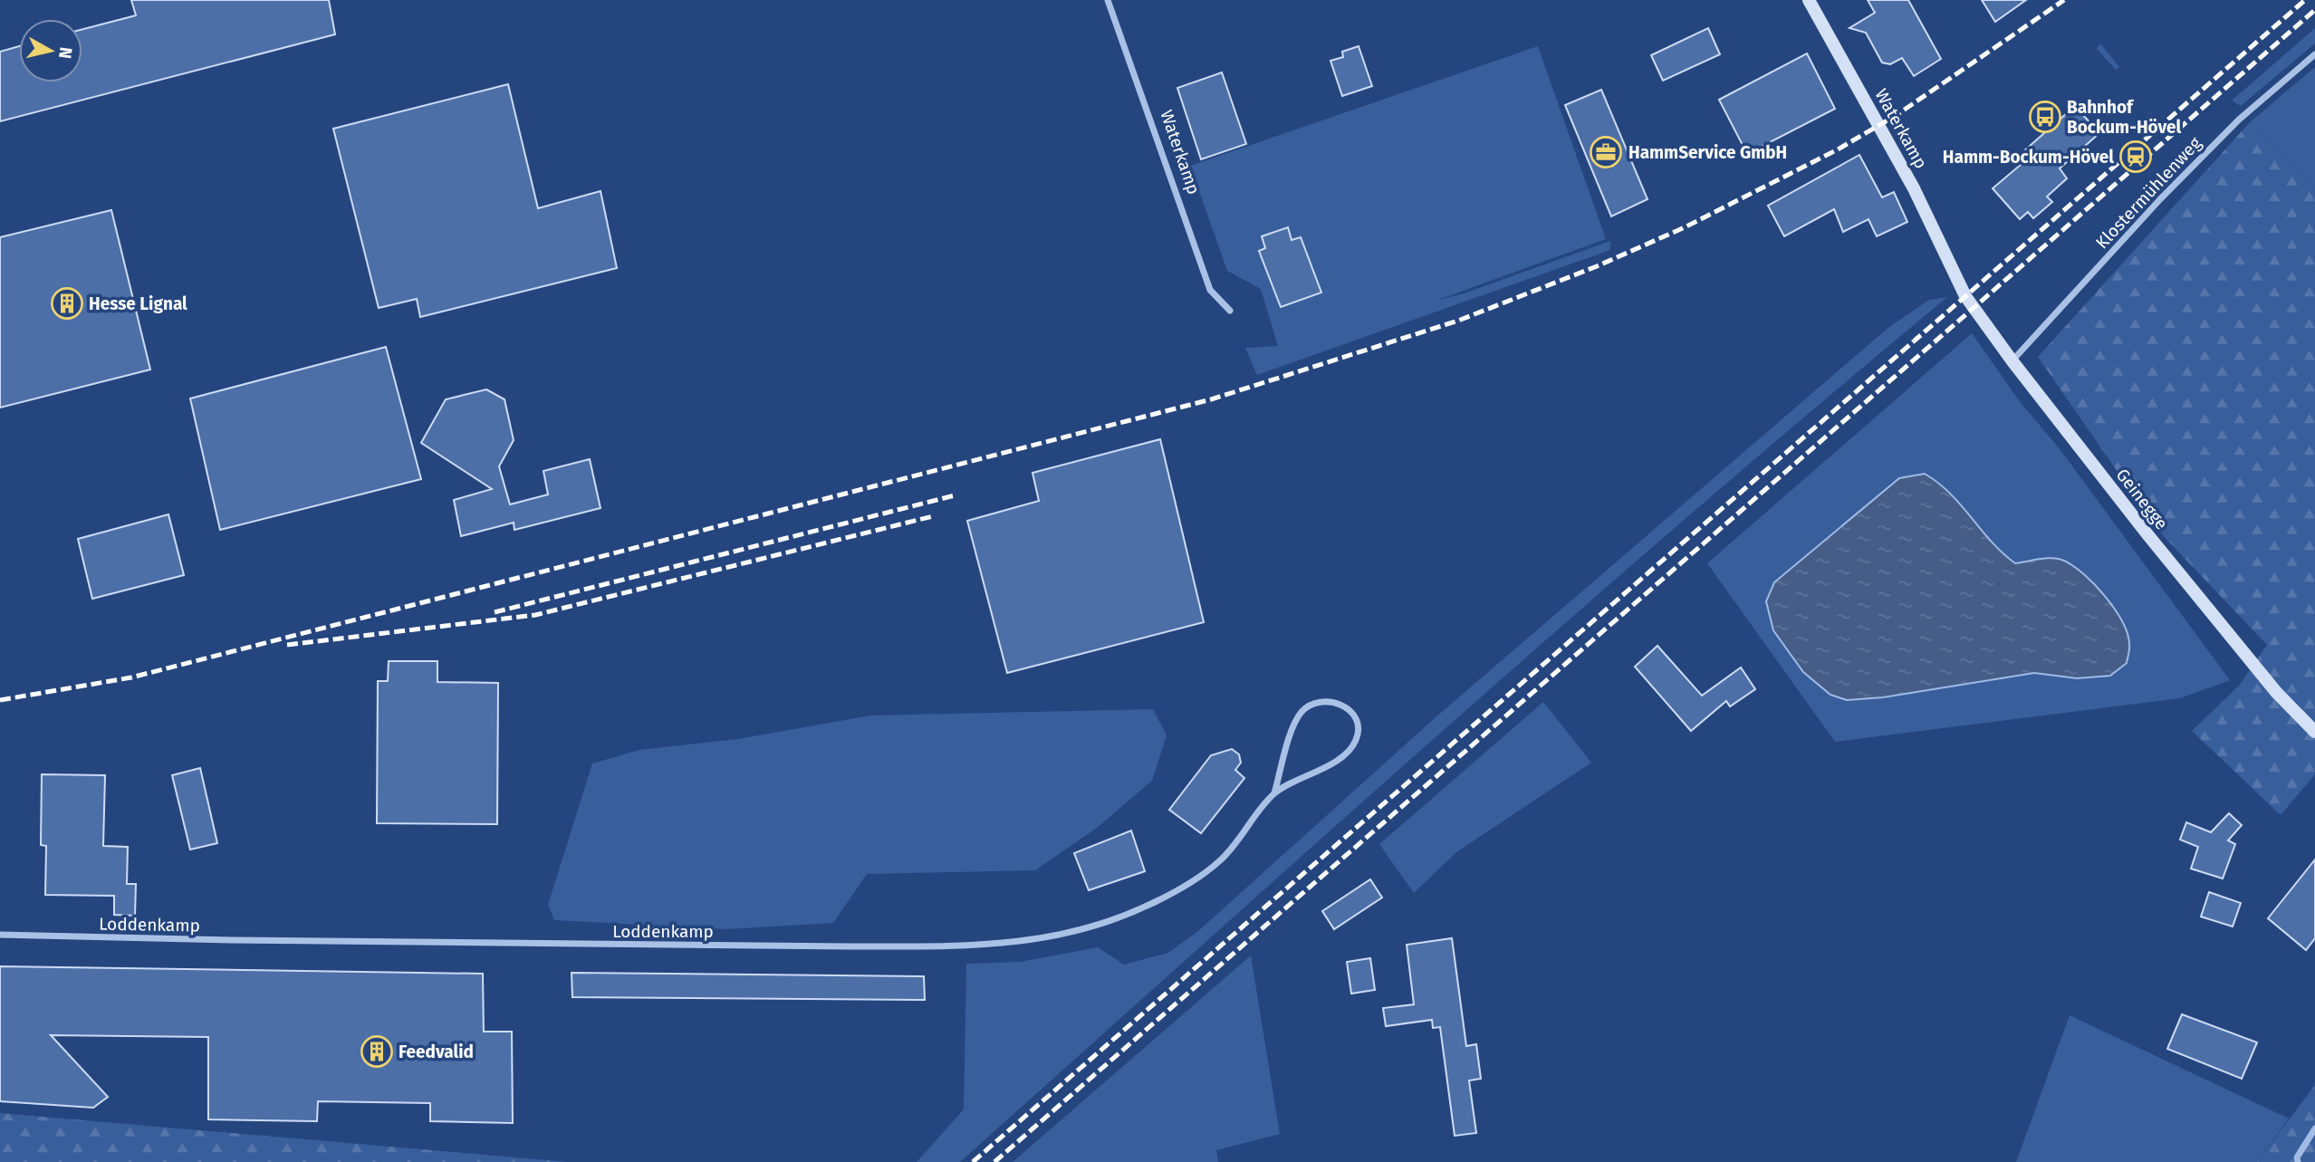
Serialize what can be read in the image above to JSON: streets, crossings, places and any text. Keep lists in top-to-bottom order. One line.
{"streets":{"street":["Waterkamp","Klostermühlenweg","Geinegge","Loddenkamp"]},"crossings":[["Waterkamp","Geinegge"],["Klostermühlenweg","Geinegge"]],"places":{"bus stop":["Bahnhof Bockum-Hövel"],"office":["HammService GmbH"],"station":["Hamm-Bockum-Hövel"],"building":["Hesse Lignal","Feedvalid"]},"north":"right"}
